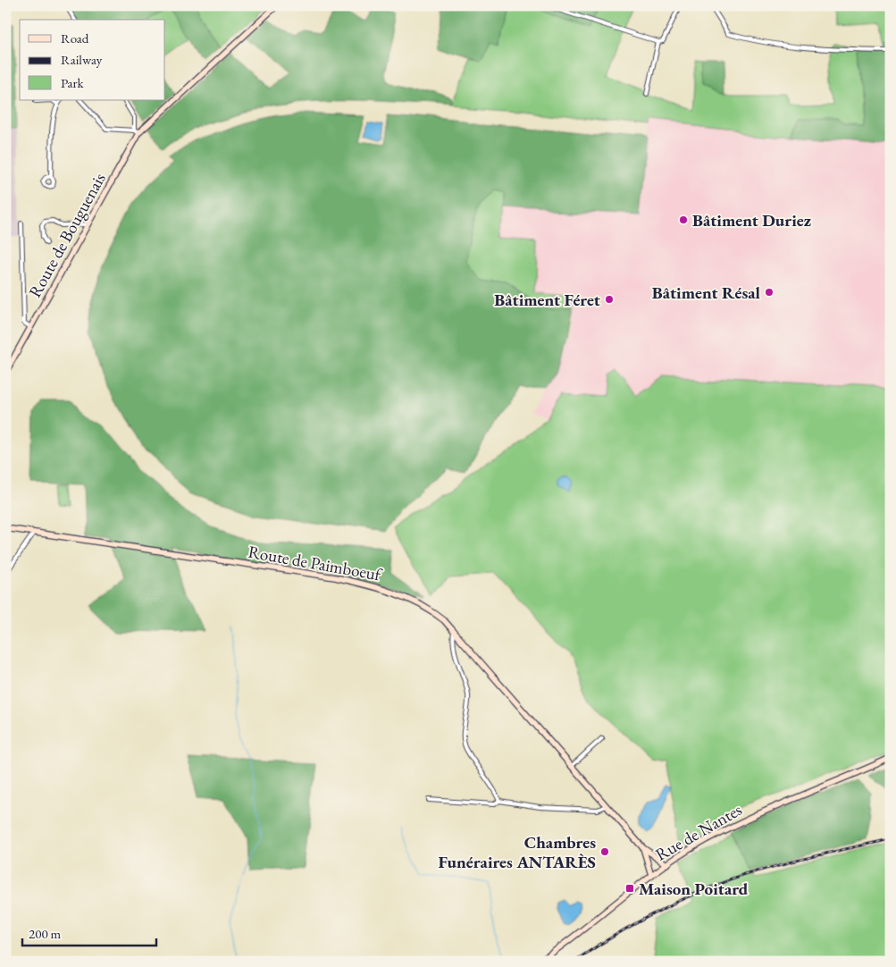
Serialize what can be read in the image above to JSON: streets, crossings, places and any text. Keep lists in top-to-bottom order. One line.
{"streets":{"street":["Route de Bouguenais","Route de Paimboeuf","Rue de Nantes"]},"crossings":[["Route de Paimboeuf","Rue de Nantes"]],"places":{"other":["Bâtiment Duriez","Bâtiment Résal","Bâtiment Féret","Chambres Funéraires ANTARÈS"],"transit":["Maison Poitard"]},"legend":["Road","Railway","Park"],"scale_bar":"200 m"}
